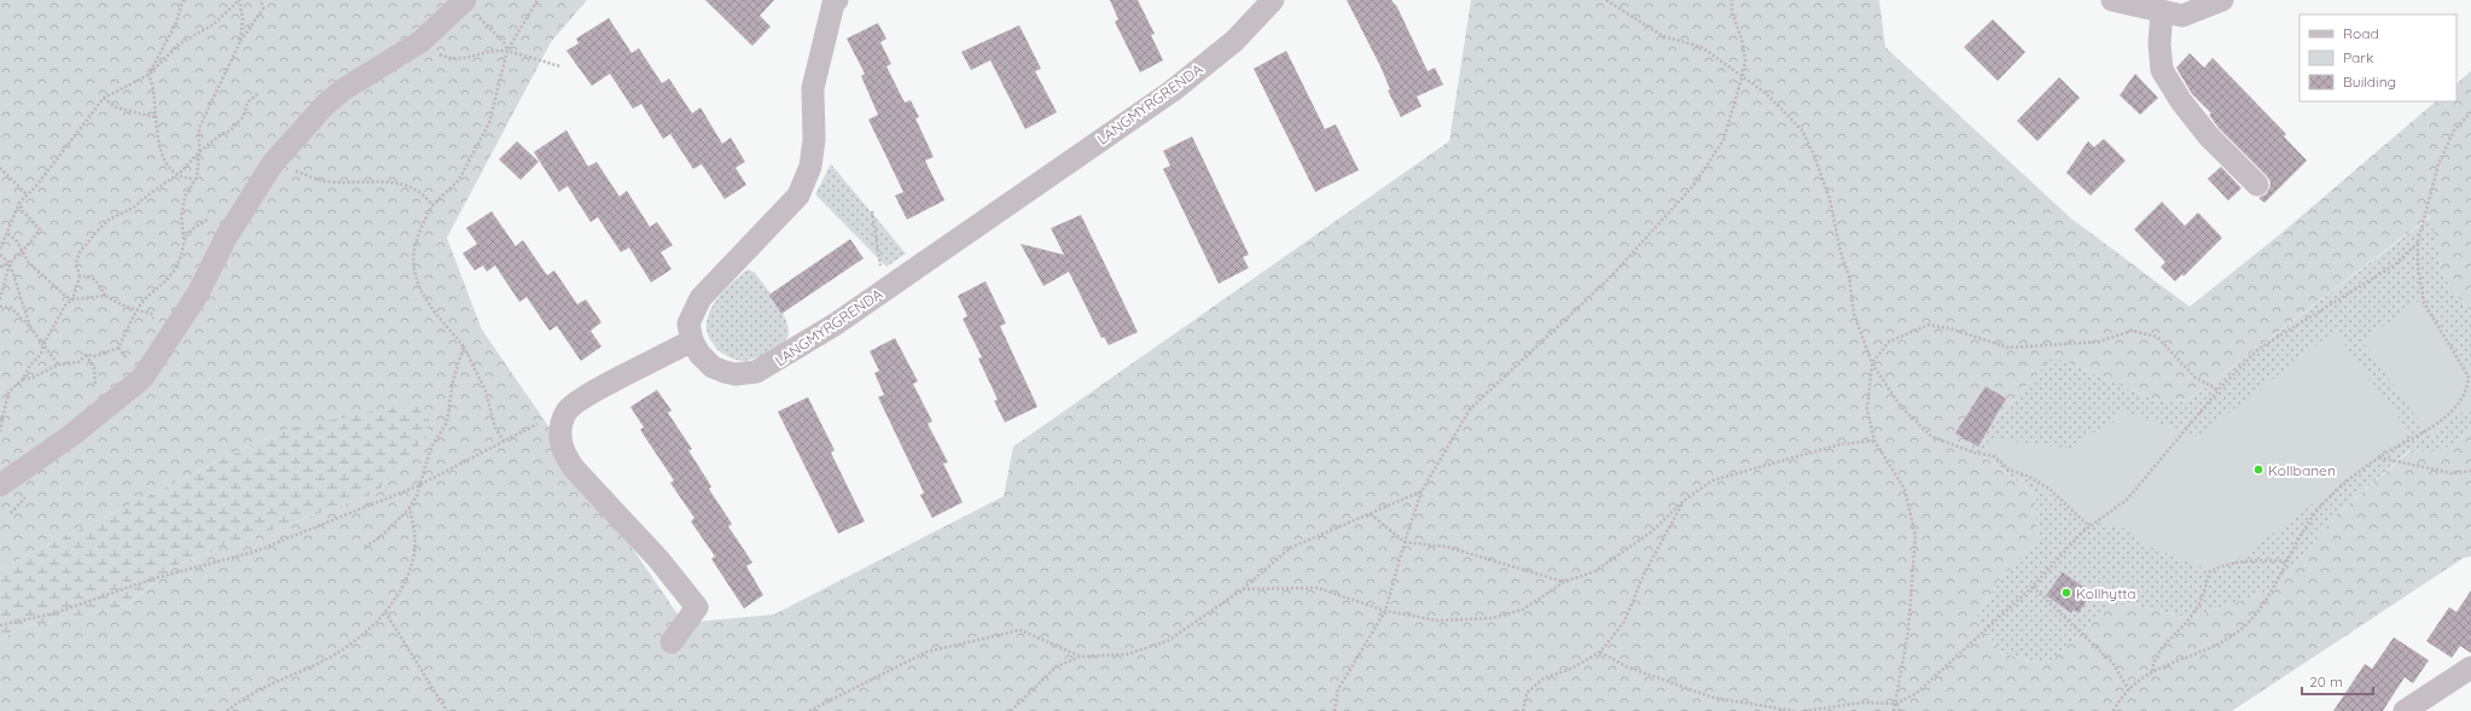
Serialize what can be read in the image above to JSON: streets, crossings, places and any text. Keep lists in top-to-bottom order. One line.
{"streets":{"street":["LANGMYRGRENDA"]},"places":["Kollbanen","Kollhytta"],"legend":["Road","Park","Building"],"scale_bar":"20 m"}
